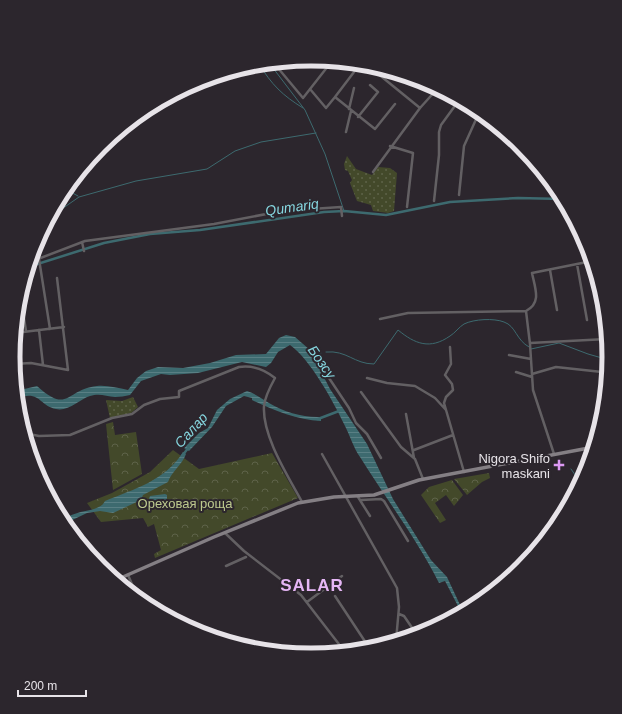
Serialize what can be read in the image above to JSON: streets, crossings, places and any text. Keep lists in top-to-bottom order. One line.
{"districts":["SALAR"],"water":["Qumariq","Бозсу","Салар"],"parks":["Ореховая роща"],"places":{"health":["Nigora Shifo maskani"]},"scale_bar":"200 m"}
